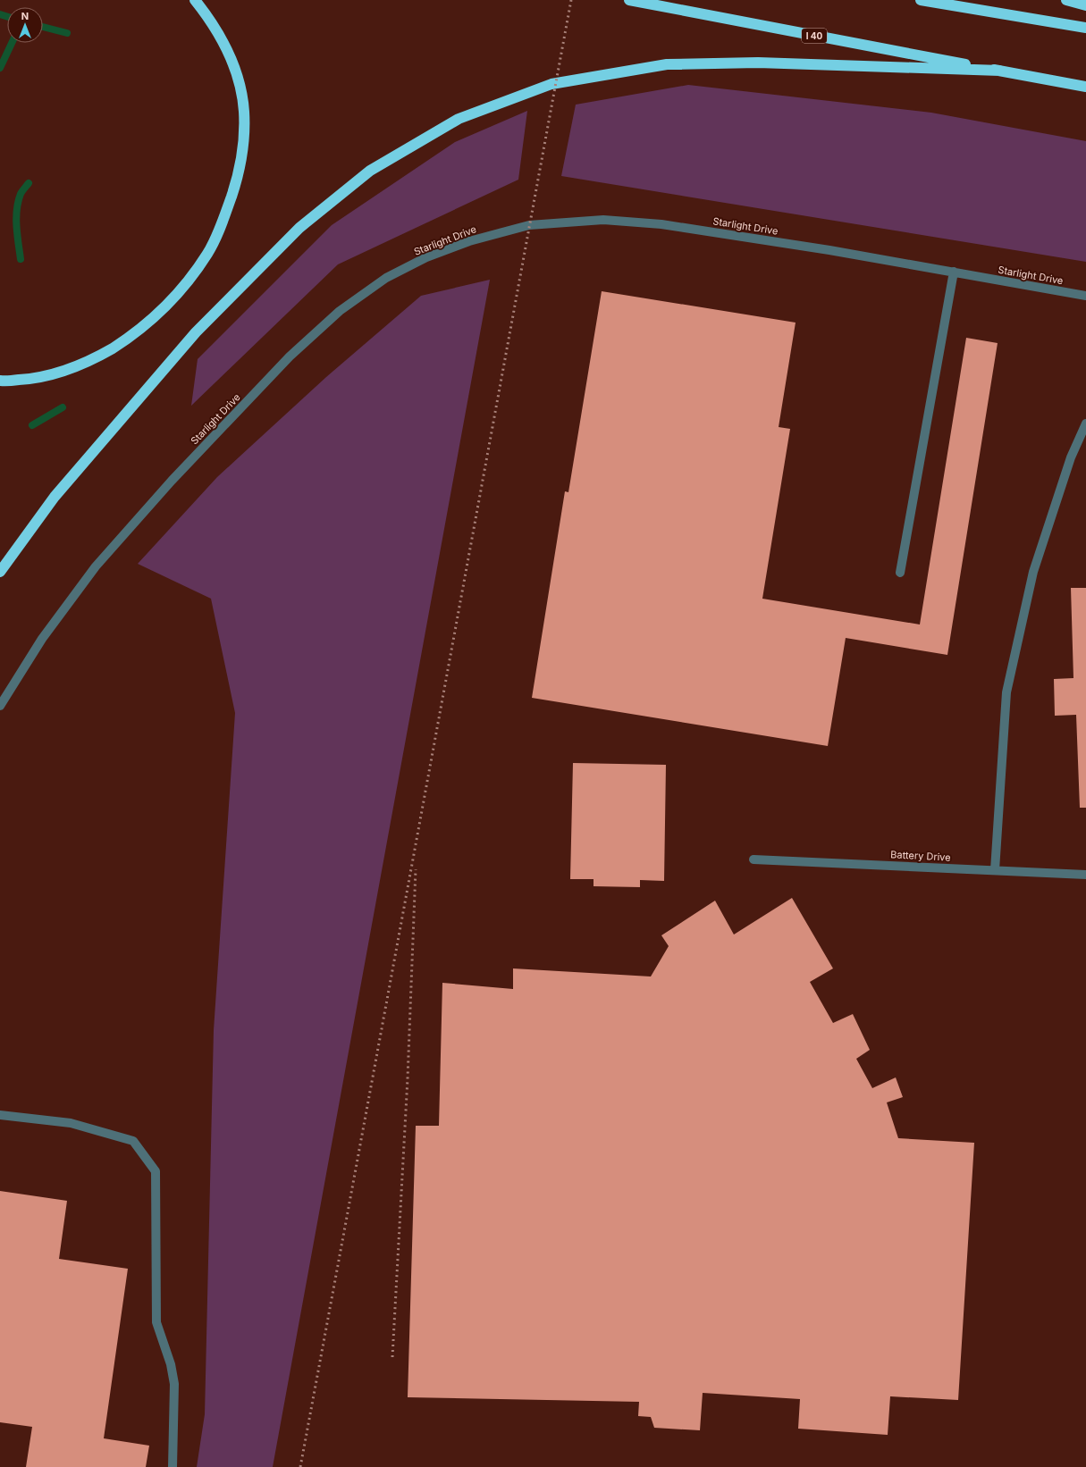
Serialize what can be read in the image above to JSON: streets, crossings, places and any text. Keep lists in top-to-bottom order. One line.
{"streets":{"highway":["I 40"],"street":["Starlight Drive","Battery Drive"]},"north":"top"}
